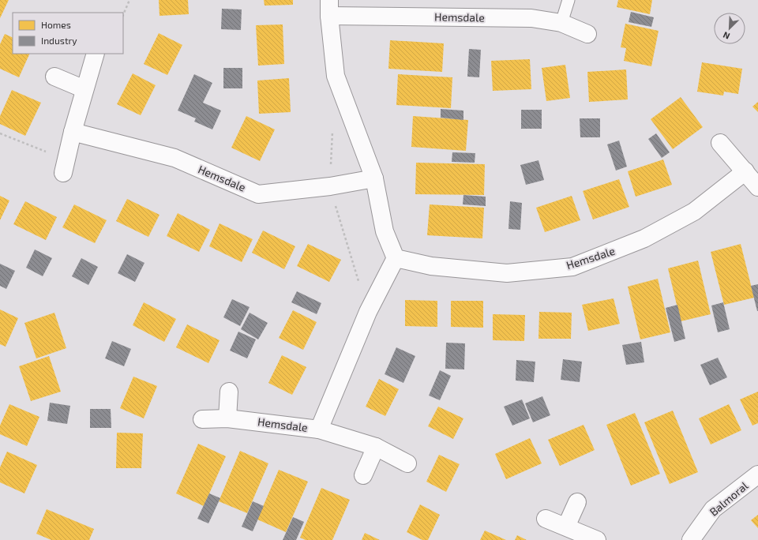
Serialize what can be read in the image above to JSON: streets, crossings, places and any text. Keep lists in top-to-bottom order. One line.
{"streets":{"street":["Hemsdale","Balmoral"]},"legend":["Homes","Industry"],"north":"bottom left"}
